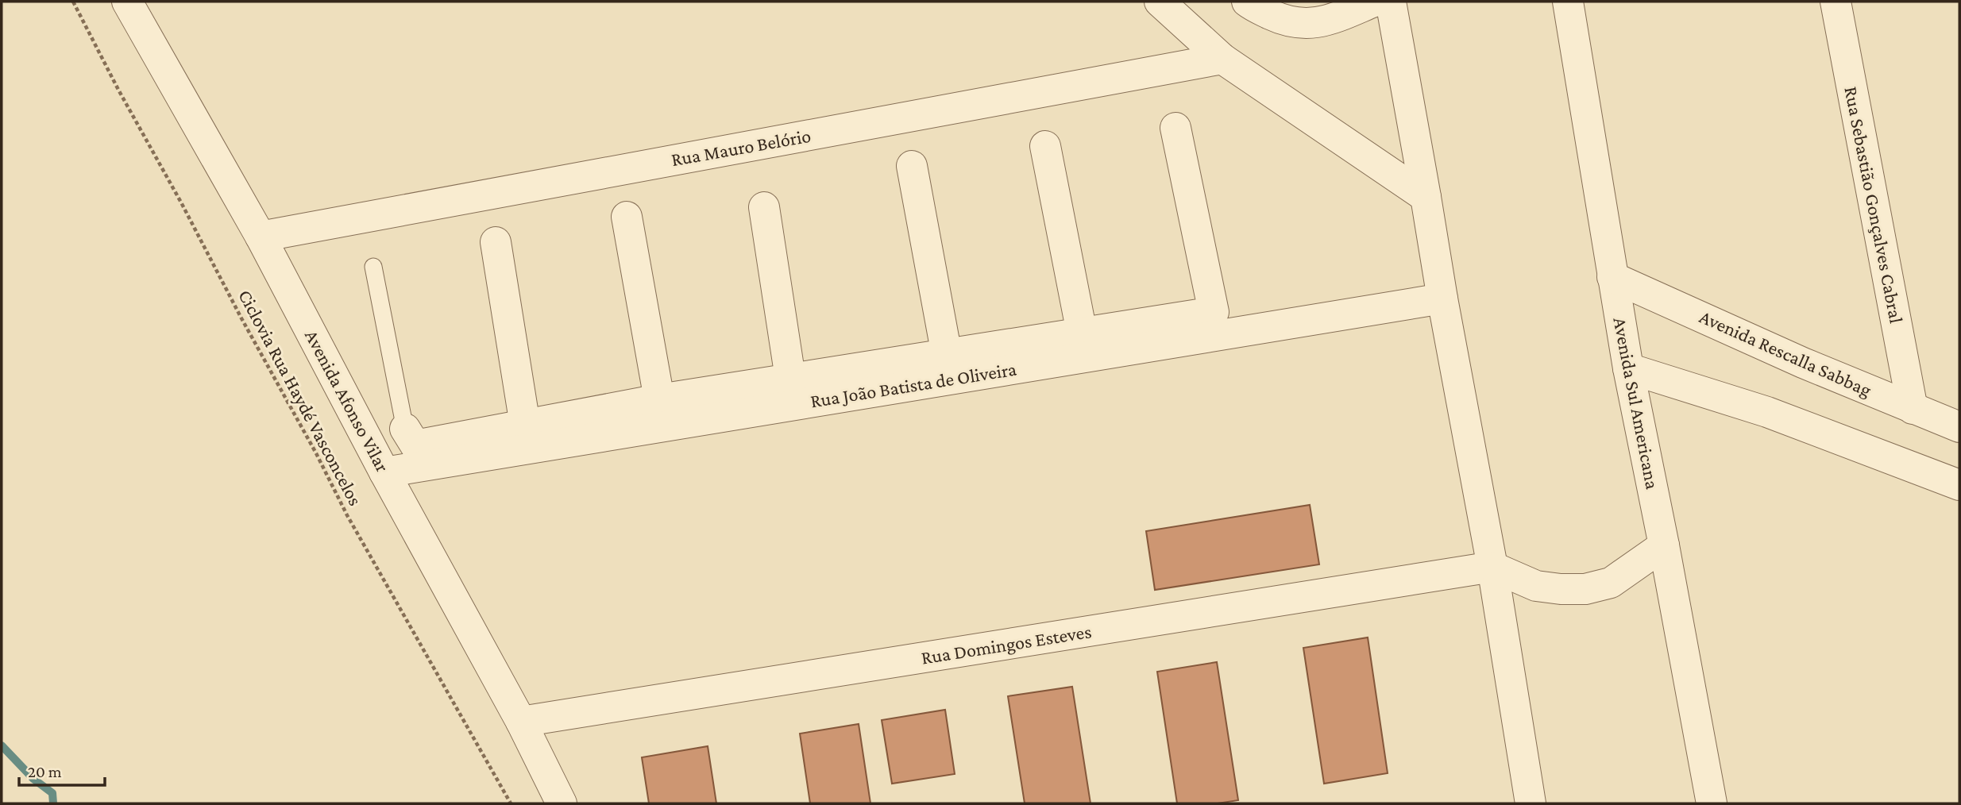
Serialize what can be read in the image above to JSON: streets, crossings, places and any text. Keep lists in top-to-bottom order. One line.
{"streets":{"street":["Rua Mauro Belório","Rua Sebastião Gonçalves Cabral","Avenida Rescalla Sabbag","Rua João Batista de Oliveira","Avenida Afonso Vilar","Avenida Sul Americana","Rua Domingos Esteves"],"path":["Ciclovia Rua Haydé Vasconcelos"]},"crossings":[["Rua Mauro Belório","Avenida Afonso Vilar"],["Rua Sebastião Gonçalves Cabral","Avenida Rescalla Sabbag"],["Avenida Rescalla Sabbag","Avenida Sul Americana"],["Rua João Batista de Oliveira","Avenida Afonso Vilar"],["Avenida Afonso Vilar","Rua Domingos Esteves"]],"scale_bar":"20 m"}
